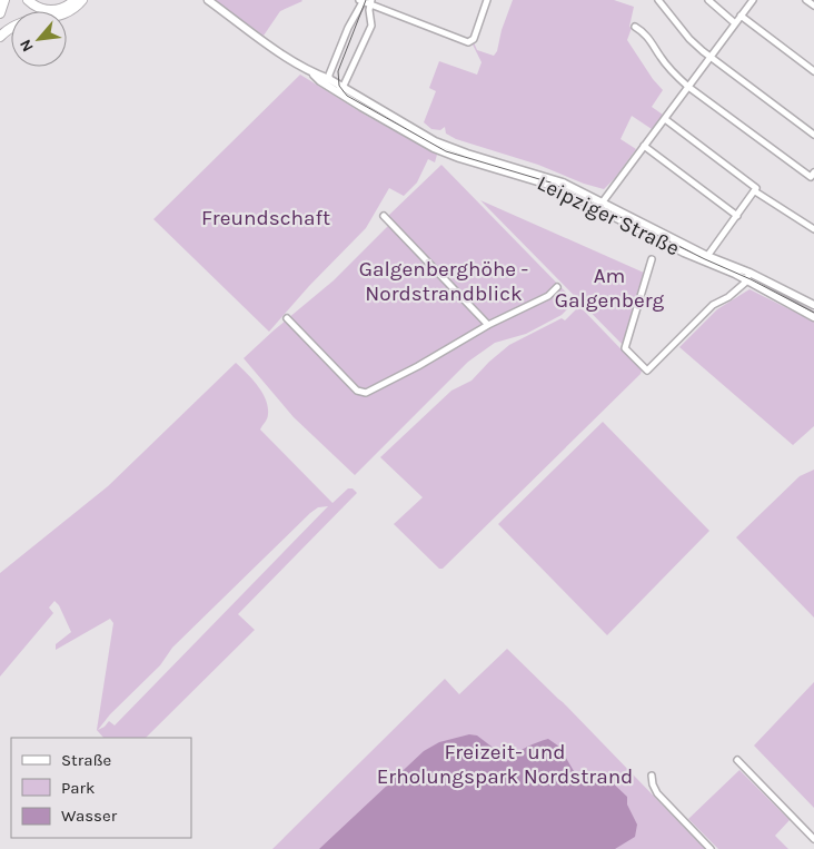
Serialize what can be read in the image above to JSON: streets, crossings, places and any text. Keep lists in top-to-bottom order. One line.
{"streets":{"main road":["Leipziger Straße"]},"parks":["Freundschaft","Galgenberghöhe - Nordstrandblick","Am Galgenberg","Freizeit- und Erholungspark Nordstrand"],"legend":["Straße","Park","Wasser"],"north":"bottom left"}
